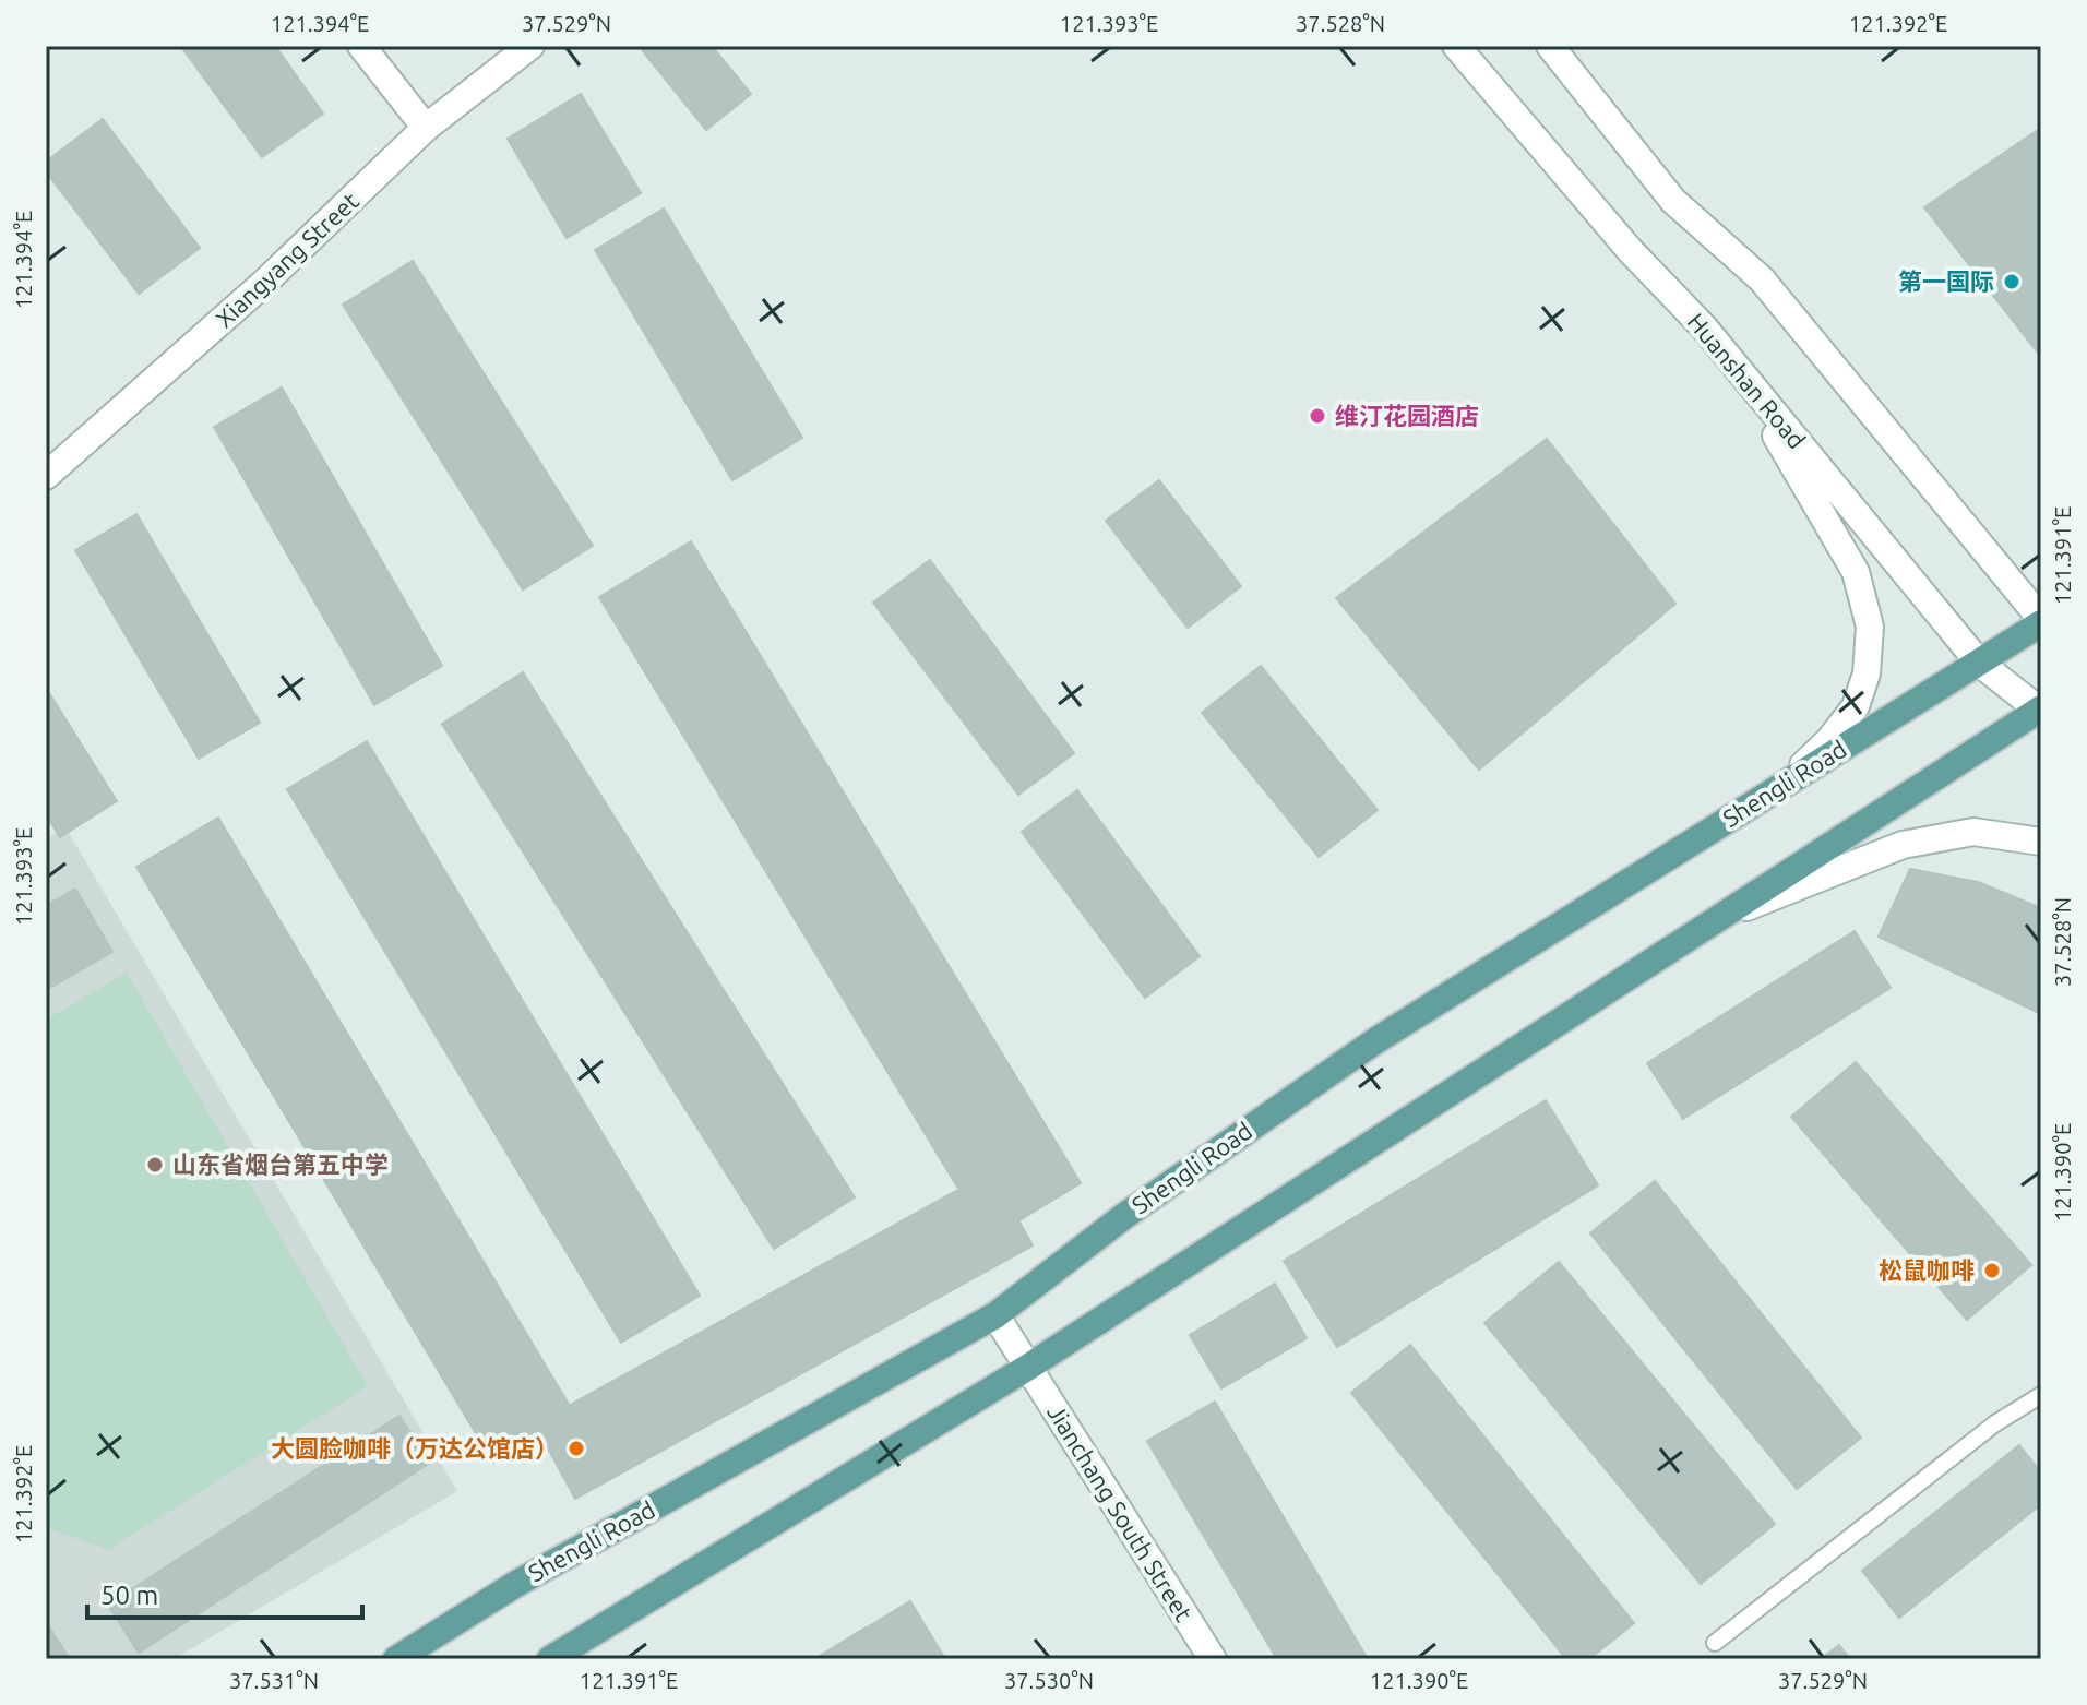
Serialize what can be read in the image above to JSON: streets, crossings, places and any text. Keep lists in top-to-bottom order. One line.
{"streets":{"main road":["Xiangyang Street","Huanshan Road","Shengli Road","Jianchang South Street"]},"crossings":[["Huanshan Road","Shengli Road"],["Shengli Road","Jianchang South Street"]],"places":["第一国际","维汀花园酒店","山东省烟台第五中学","松鼠咖啡","大圆脸咖啡（万达公馆店）"],"scale_bar":"50 m","coordinates":["121.394°E","37.529°N","121.393°E","37.528°N","121.392°E","121.391°E","121.390°E","37.531°N","37.530°N"]}
